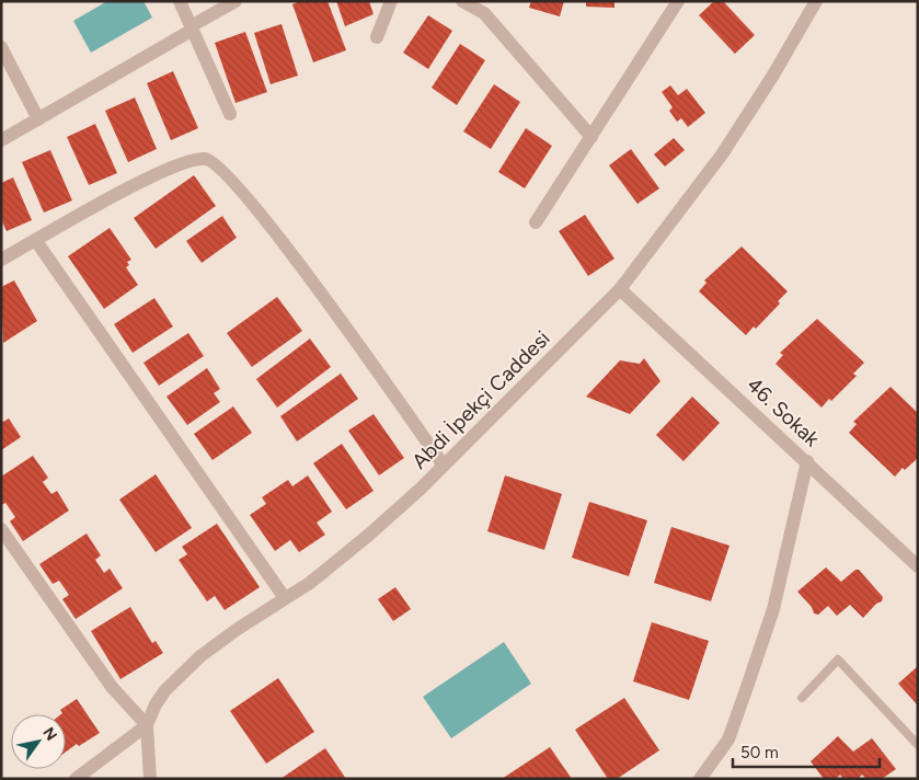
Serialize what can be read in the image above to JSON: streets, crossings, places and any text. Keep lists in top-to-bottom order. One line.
{"streets":{"street":["Abdi İpekçi Caddesi","46. Sokak"]},"crossings":[["Abdi İpekçi Caddesi","46. Sokak"]],"scale_bar":"50 m","north":"top right"}
